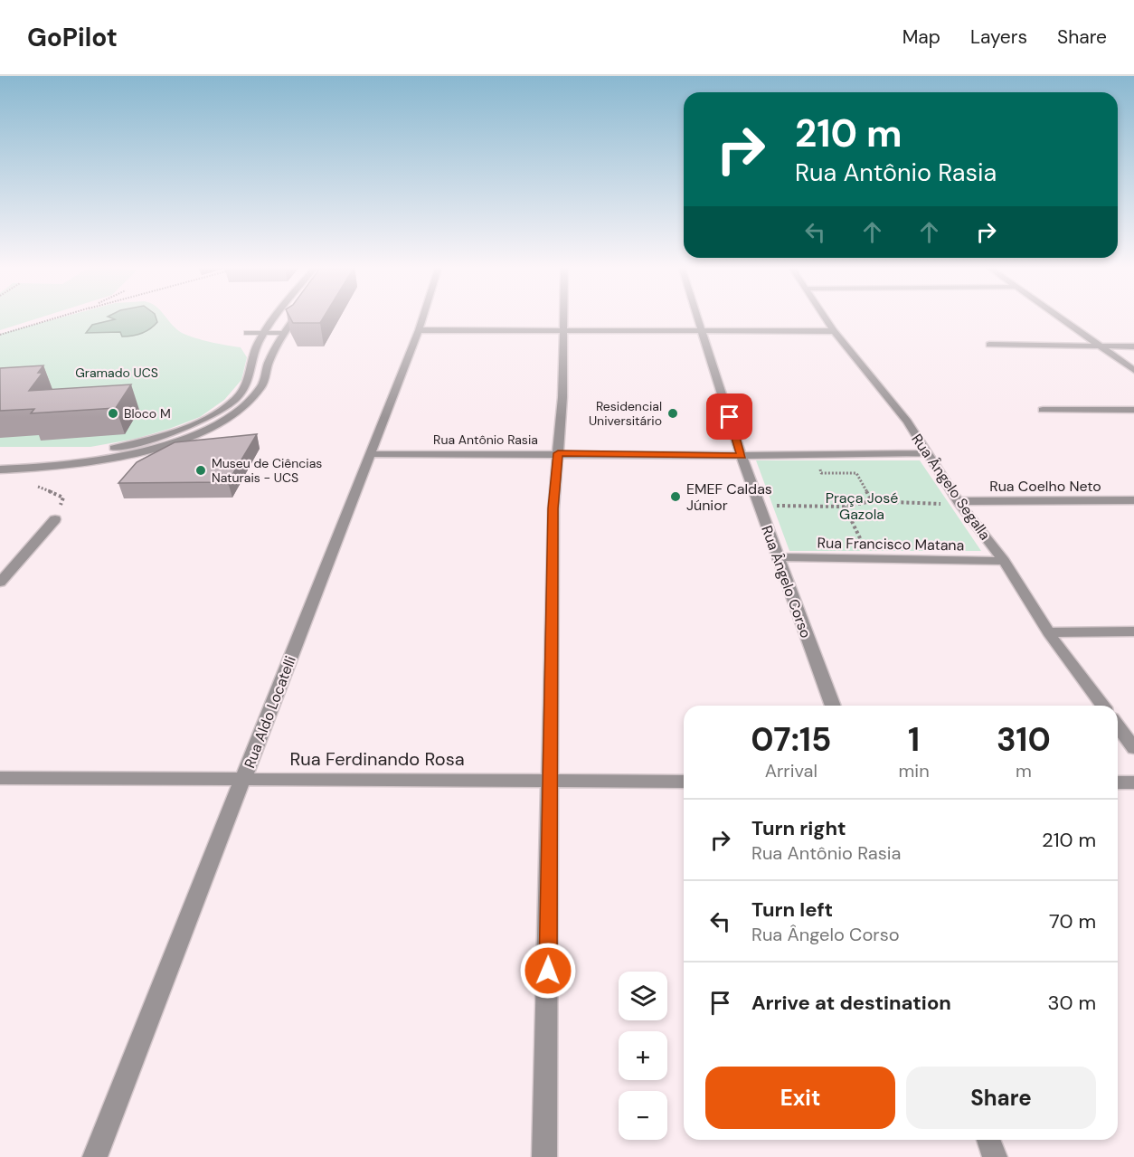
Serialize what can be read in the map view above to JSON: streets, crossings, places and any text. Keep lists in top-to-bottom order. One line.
{"streets":{"street":["Rua Antônio Rasia","Rua Coelho Neto","Rua Ângelo Segalla","Rua Francisco Matana","Rua Ângelo Corso","Rua Aldo Locatelli","Rua Ferdinando Rosa"]},"crossings":[["Rua Antônio Rasia","Rua Ângelo Segalla"],["Rua Antônio Rasia","Rua Ângelo Corso"],["Rua Antônio Rasia","Rua Aldo Locatelli"],["Rua Coelho Neto","Rua Ângelo Segalla"],["Rua Ângelo Segalla","Rua Francisco Matana"],["Rua Francisco Matana","Rua Ângelo Corso"],["Rua Aldo Locatelli","Rua Ferdinando Rosa"]],"parks":["Gramado UCS","Praça José Gazola"],"places":["Bloco M","Residencial Universitário","Museu de Ciências Naturais - UCS","EMEF Caldas Júnior"],"page":{"header":"GoPilot","nav":["Map","Layers","Share"],"turn":["210 m","Rua Antônio Rasia"],"eta":["07:15","Arrival","1","min","310","m"],"list":[{"name":"Turn right","note":"Rua Antônio Rasia","value":"210 m"},{"name":"Turn left","note":"Rua Ângelo Corso","value":"70 m"},{"name":"Arrive at destination","value":"30 m"}],"map_buttons":["+","−"],"buttons":["Exit","Share"]}}
